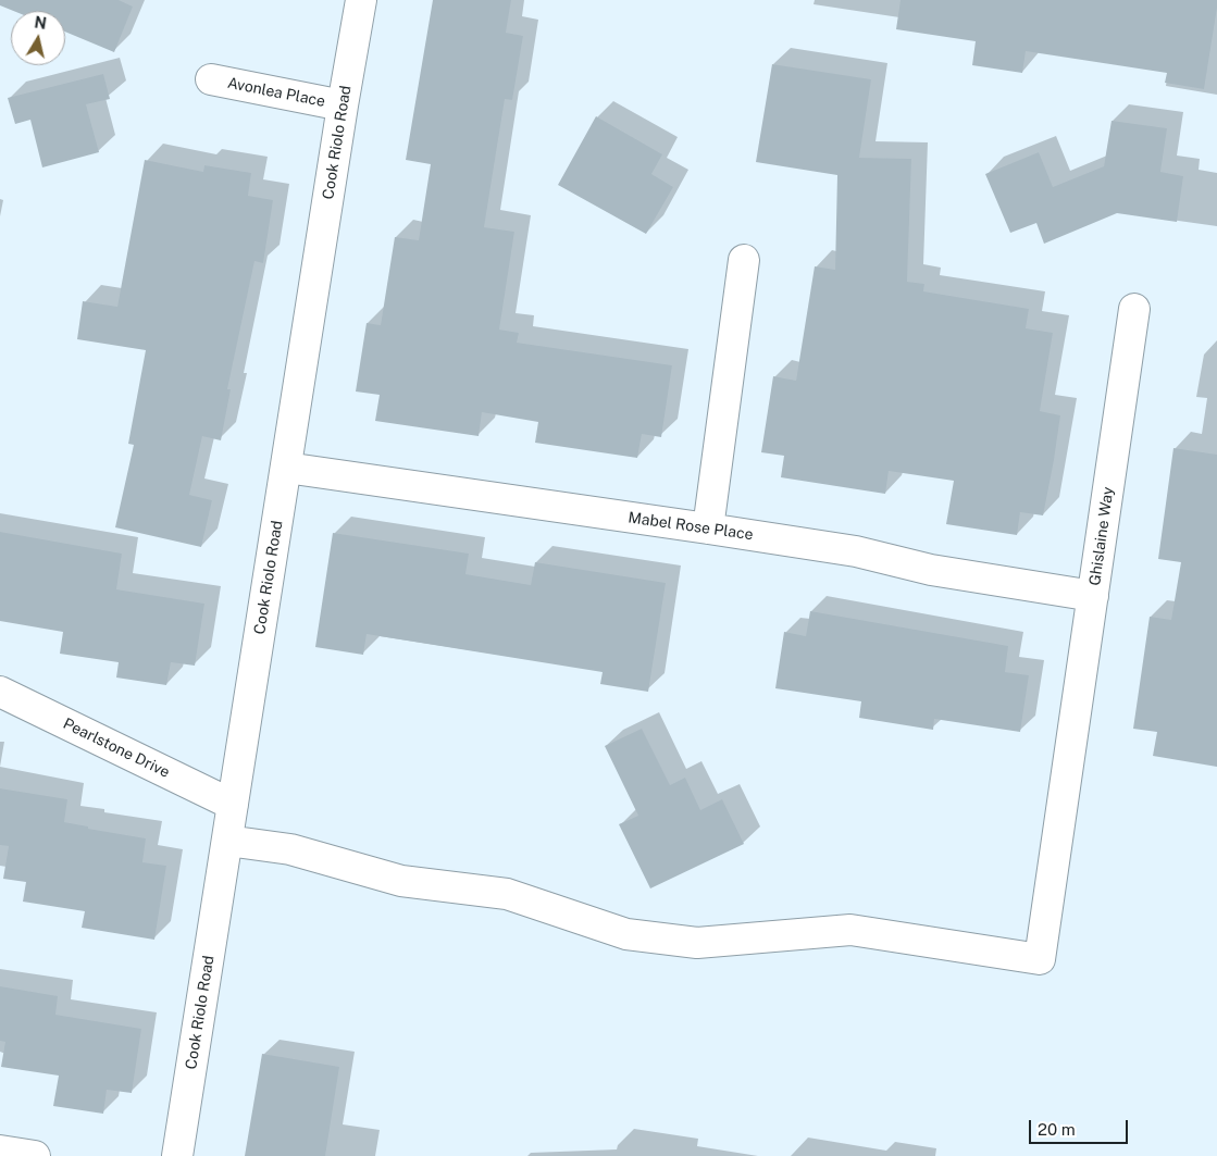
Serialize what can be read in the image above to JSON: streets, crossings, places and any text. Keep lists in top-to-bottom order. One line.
{"streets":{"street":["Avonlea Place","Cook Riolo Road","Mabel Rose Place","Ghislaine Way","Pearlstone Drive"]},"crossings":[["Avonlea Place","Cook Riolo Road"],["Cook Riolo Road","Mabel Rose Place"],["Cook Riolo Road","Ghislaine Way"],["Cook Riolo Road","Pearlstone Drive"],["Mabel Rose Place","Ghislaine Way"]],"scale_bar":"20 m","north":"top"}
